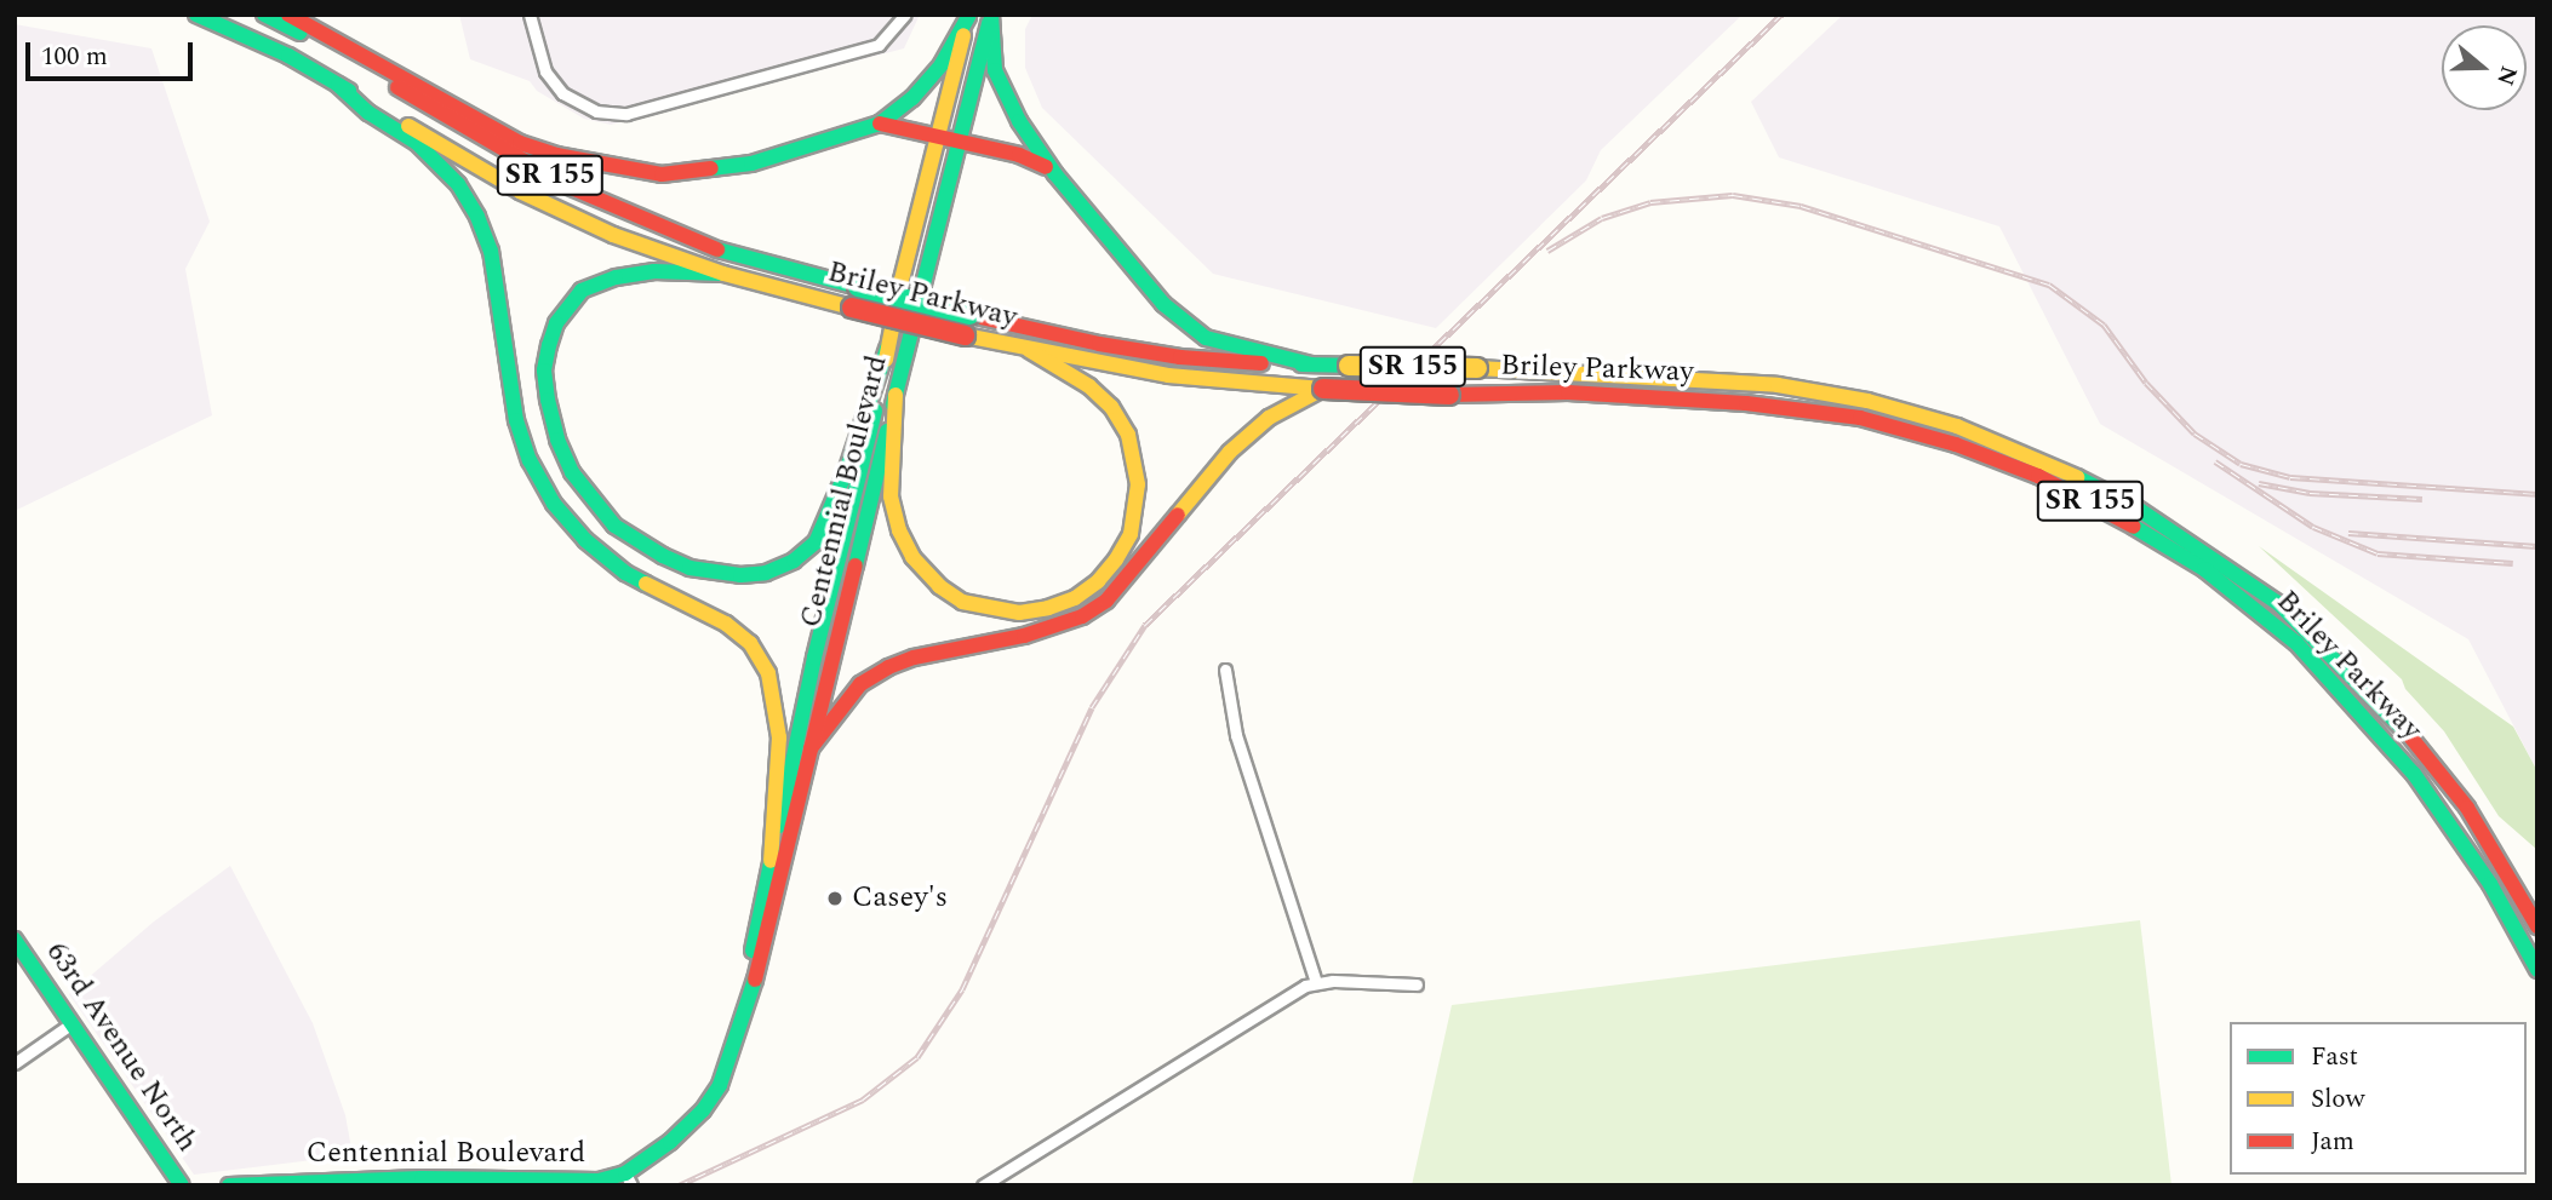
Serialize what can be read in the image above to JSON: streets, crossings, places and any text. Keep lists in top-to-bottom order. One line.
{"streets":{"main road":["SR 155","Briley Parkway","Centennial Boulevard","63rd Avenue North"]},"places":["Casey's"],"legend":["Fast","Slow","Jam"],"scale_bar":"100 m","north":"right"}
